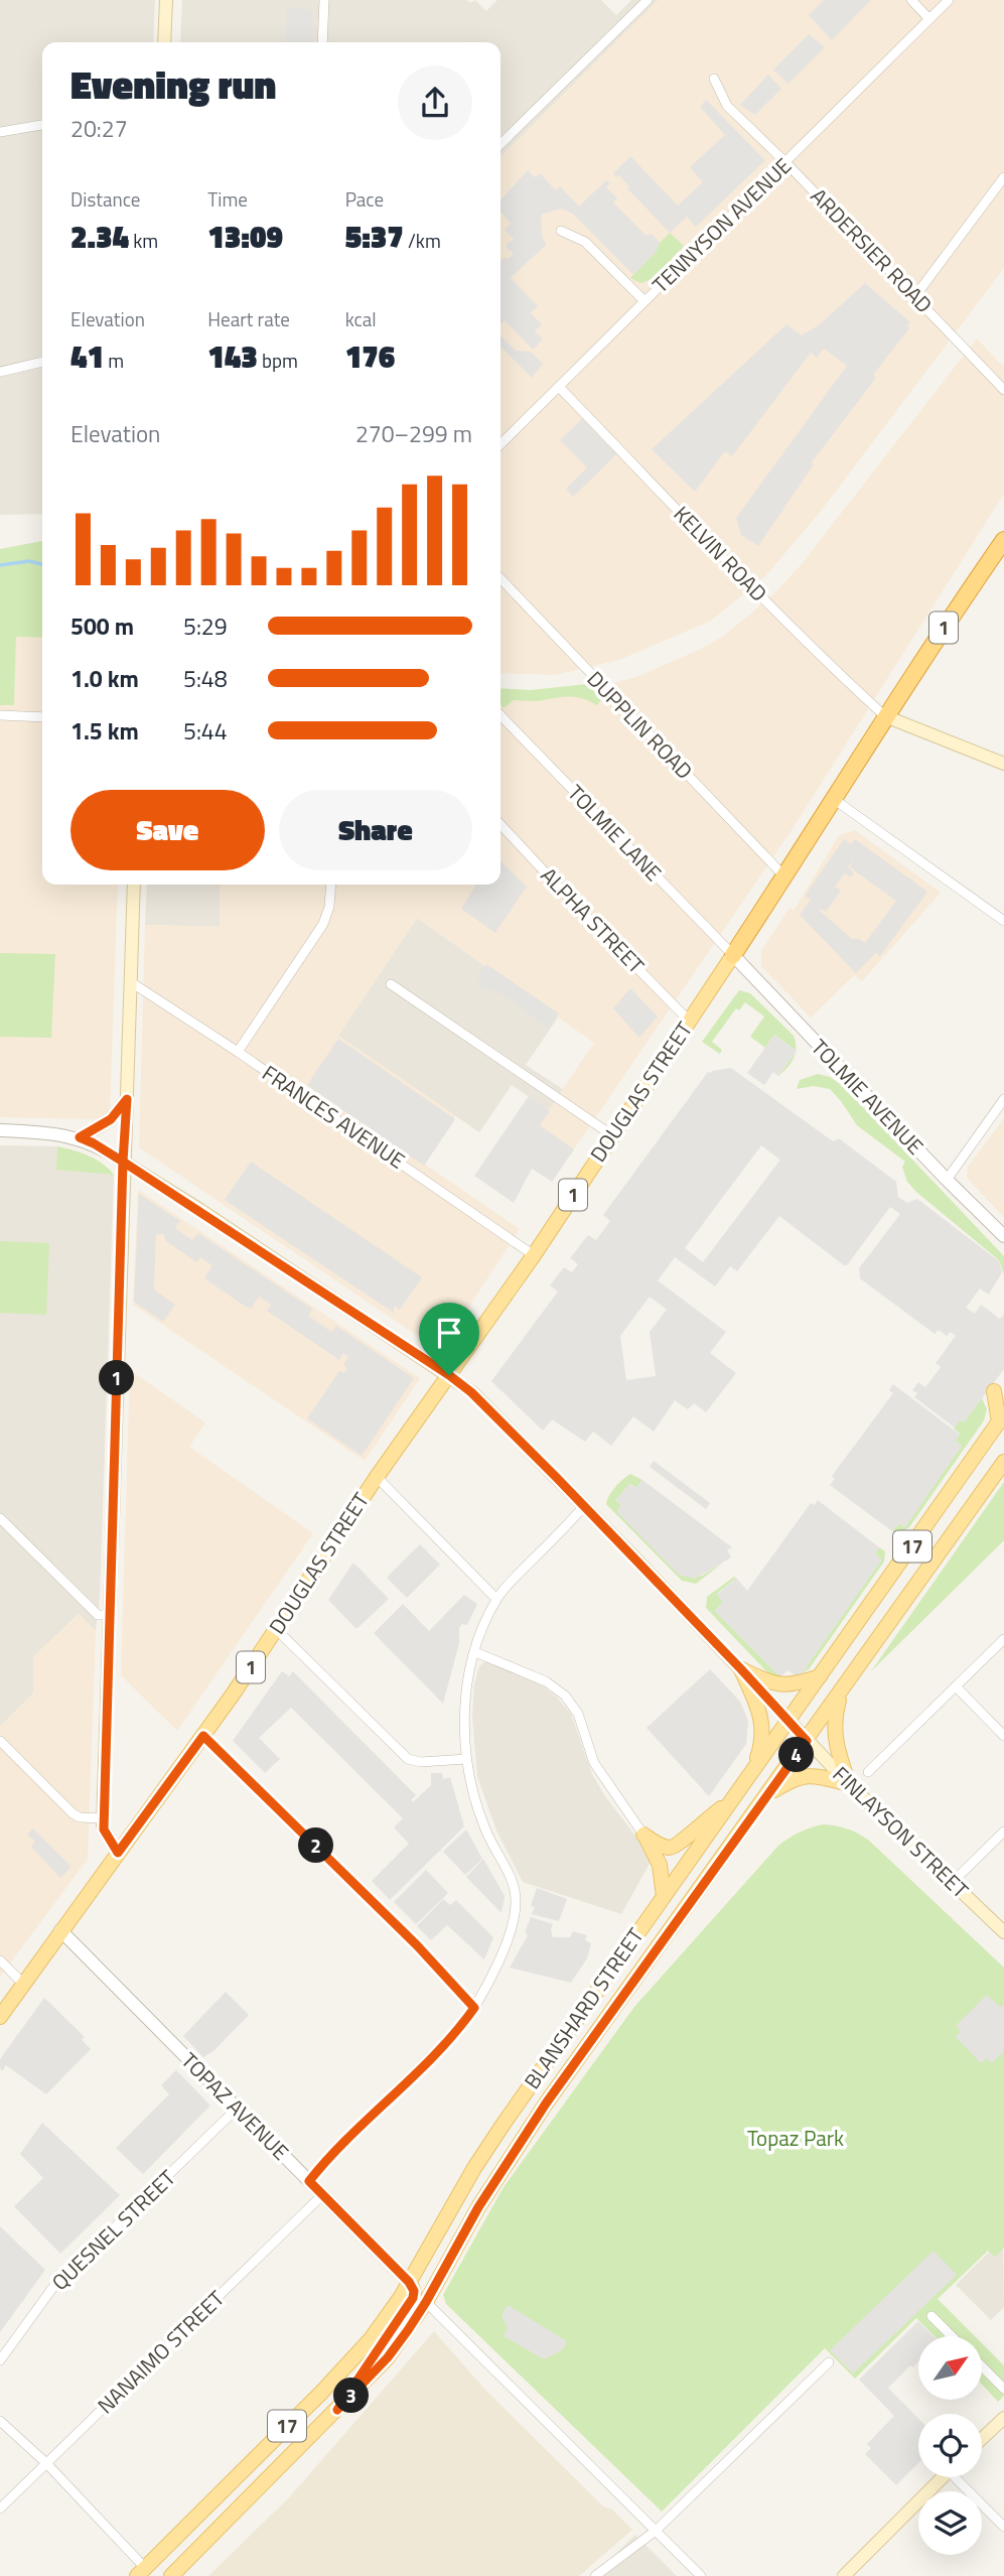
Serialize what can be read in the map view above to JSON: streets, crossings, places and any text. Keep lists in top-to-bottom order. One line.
{"streets":{"highway":["1","DOUGLAS STREET"],"main road":["17","FINLAYSON STREET","BLANSHARD STREET"],"street":["TENNYSON AVENUE","ARDERSIER ROAD","KELVIN ROAD","DUPPLIN ROAD","TOLMIE LANE","ALPHA STREET","TOLMIE AVENUE","FRANCES AVENUE","TOPAZ AVENUE","QUESNEL STREET","NANAIMO STREET"]},"crossings":[["TENNYSON AVENUE","ARDERSIER ROAD"],["TENNYSON AVENUE","KELVIN ROAD"],["KELVIN ROAD","DOUGLAS STREET"],["DUPPLIN ROAD","DOUGLAS STREET"],["TOLMIE LANE","DOUGLAS STREET"],["TOLMIE LANE","TOLMIE AVENUE"],["ALPHA STREET","DOUGLAS STREET"],["DOUGLAS STREET","TOLMIE AVENUE"],["DOUGLAS STREET","FRANCES AVENUE"],["DOUGLAS STREET","FINLAYSON STREET"],["DOUGLAS STREET","TOPAZ AVENUE"],["FINLAYSON STREET","BLANSHARD STREET"],["BLANSHARD STREET","TOPAZ AVENUE"],["TOPAZ AVENUE","QUESNEL STREET"],["TOPAZ AVENUE","NANAIMO STREET"]],"parks":["Topaz Park"],"north":"top right","page":{"heading":["Evening run","20:27"],"stats":[["Distance","2.34 km"],["Time","13:09"],["Pace","5:37 /km"],["Elevation","41 m"],["Heart rate","143 bpm"],["kcal","176"]],"chart":["Elevation","270–299 m"],"list":[{"name":"500 m","note":"5:29"},{"name":"1.0 km","note":"5:48"},{"name":"1.5 km","note":"5:44"}],"buttons":["Save","Share"],"pins":["1","4","2","3"]}}
